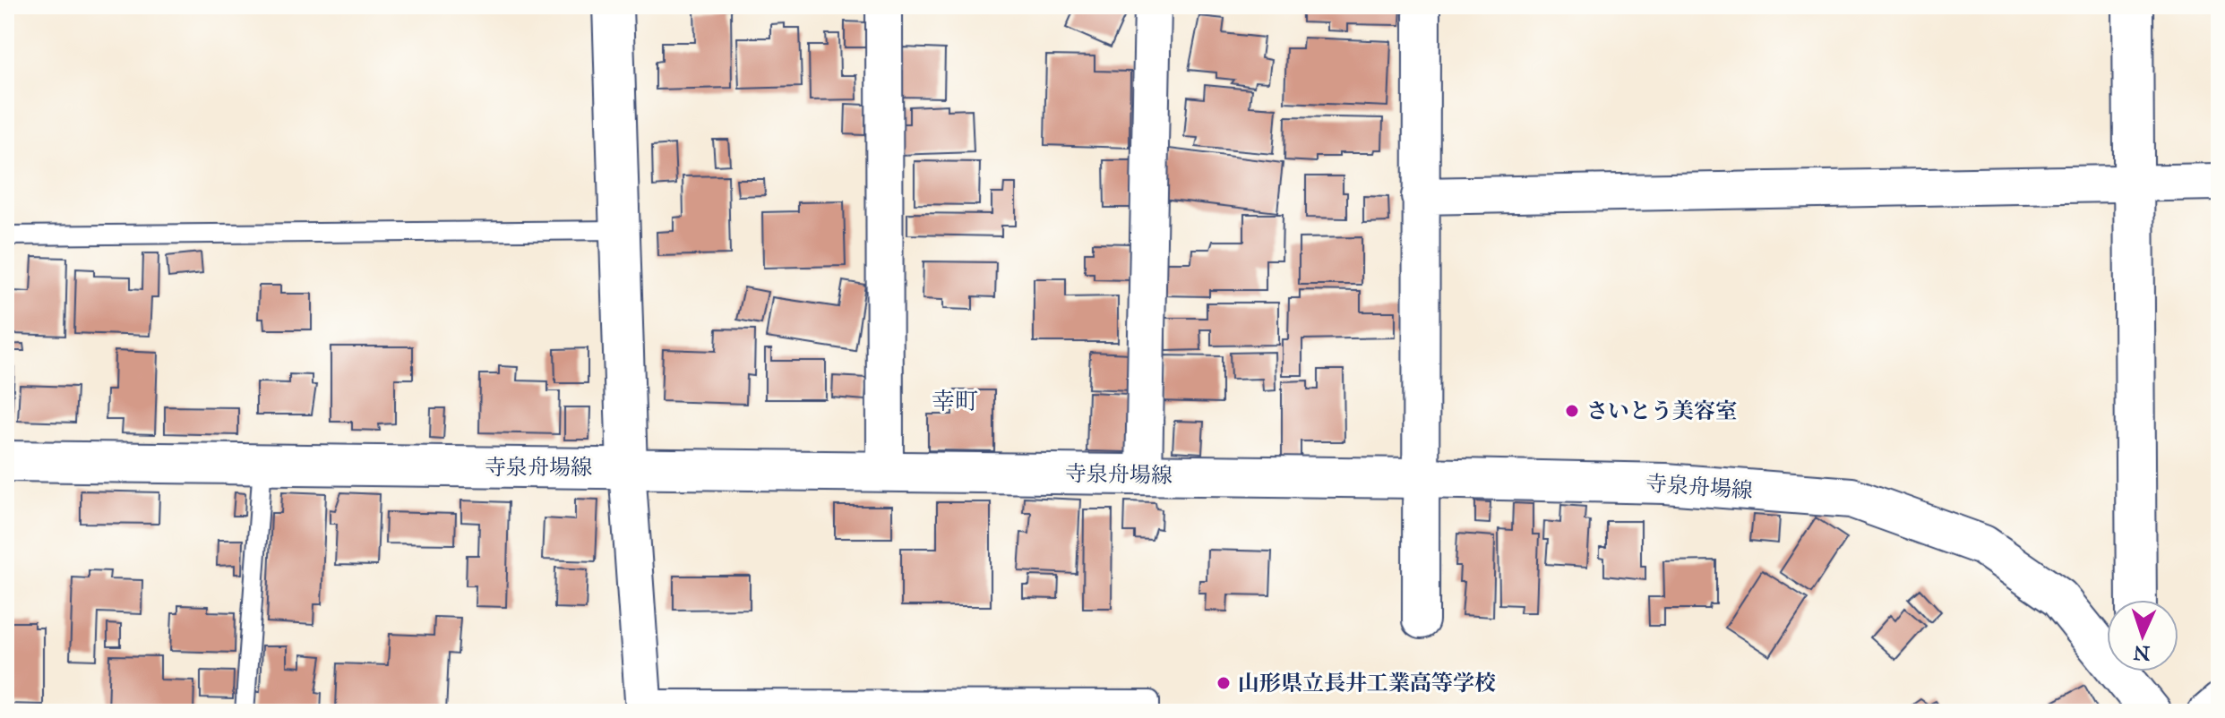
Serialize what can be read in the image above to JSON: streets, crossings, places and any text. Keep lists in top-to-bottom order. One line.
{"streets":{"main road":["寺泉舟場線"]},"districts":["幸町"],"places":["さいとう美容室","山形県立長井工業高等学校"],"north":"bottom"}
